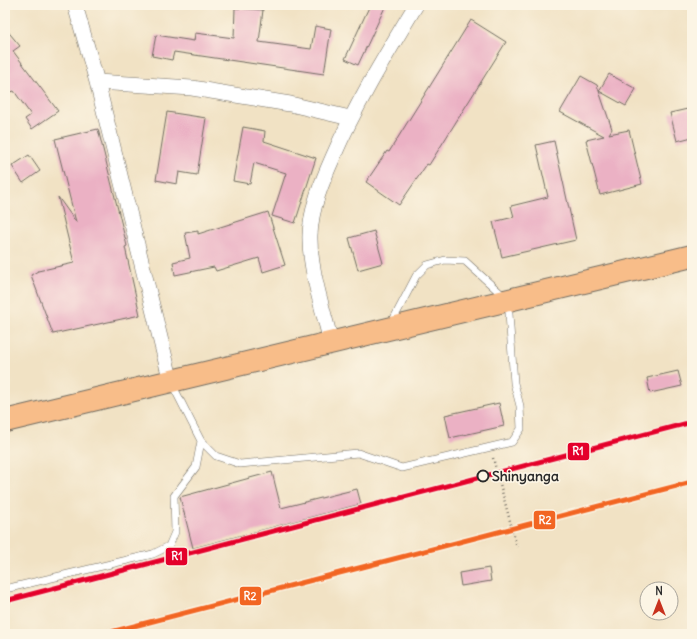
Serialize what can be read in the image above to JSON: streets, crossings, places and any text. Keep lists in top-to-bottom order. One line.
{"places":["Shinyanga"],"lines":["transit line R1","transit line R2"],"north":"top"}
